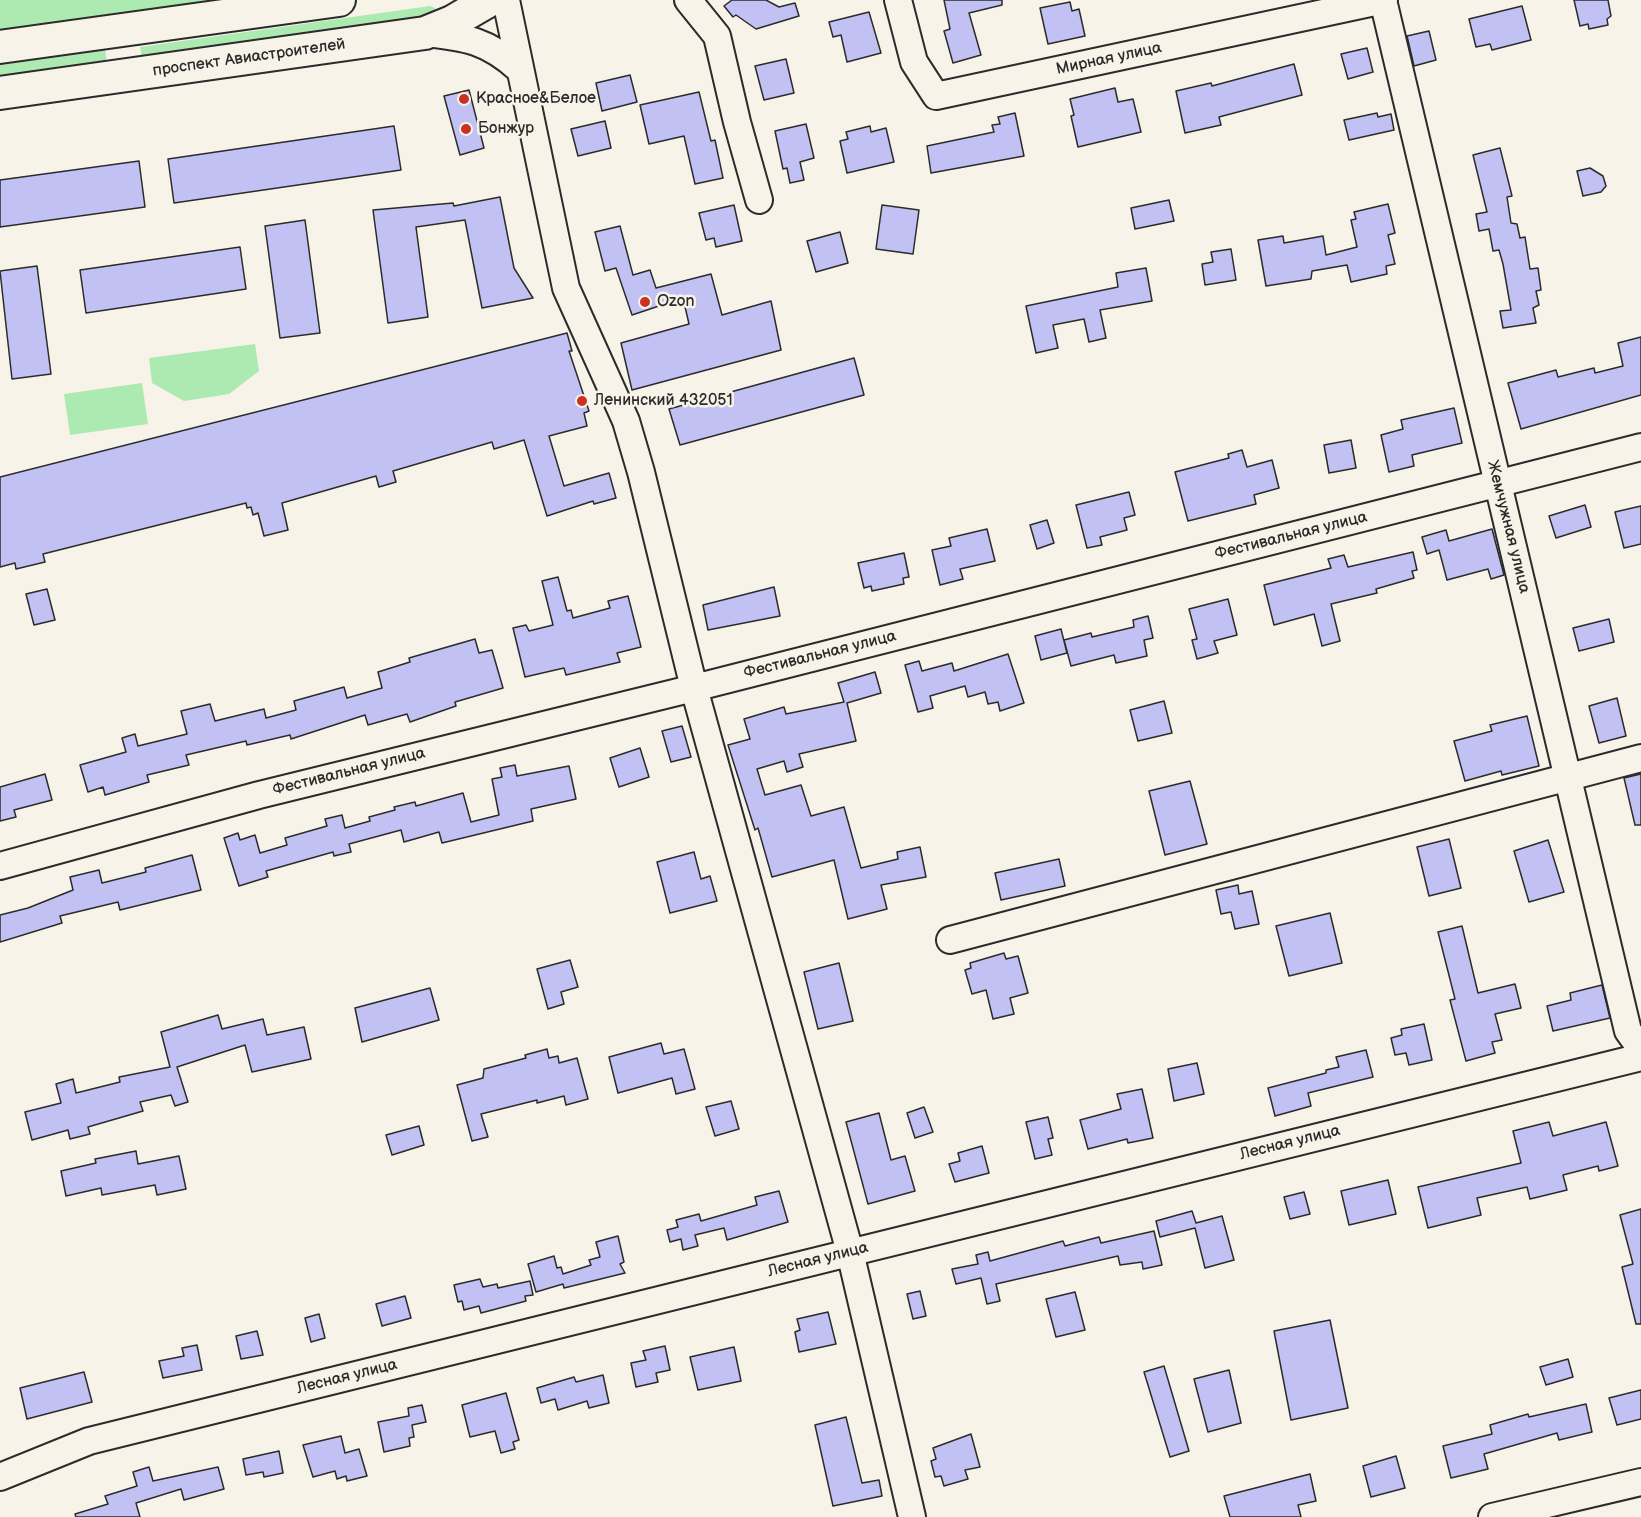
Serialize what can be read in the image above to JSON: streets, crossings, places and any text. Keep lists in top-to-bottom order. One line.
{"streets":{"main road":["проспект Авиастроителей"],"street":["Мирная улица","Жемчужная улица","Фестивальная улица","Лесная улица"]},"crossings":[["Мирная улица","Жемчужная улица"],["Жемчужная улица","Фестивальная улица"]],"places":["Красное&Белое","Бонжур","Ozon","Ленинский 432051"]}
